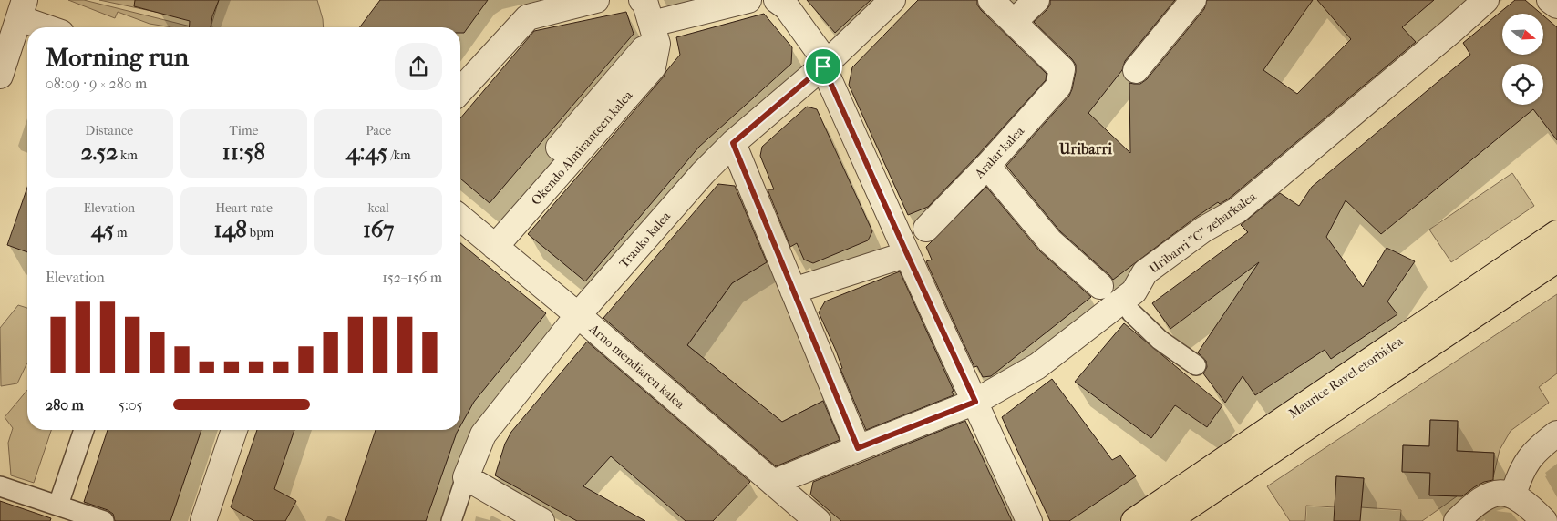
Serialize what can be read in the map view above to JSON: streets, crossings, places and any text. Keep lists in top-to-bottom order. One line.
{"streets":{"main road":["Maurice Ravel etorbidea"],"street":["Okendo Almiranteen kalea","Aralar kalea","Uribarri \"C\" zeharkalea","Trauko kalea","Arno mendiaren kalea"]},"crossings":[["Okendo Almiranteen kalea","Arno mendiaren kalea"],["Uribarri \"C\" zeharkalea","Arno mendiaren kalea"],["Trauko kalea","Arno mendiaren kalea"]],"districts":["Uribarri"],"north":"right","page":{"heading":["Morning run","08:09 · 9 × 280 m"],"stats":[["Distance","2.52 km"],["Time","11:58"],["Pace","4:45 /km"],["Elevation","45 m"],["Heart rate","148 bpm"],["kcal","167"]],"chart":["Elevation","152–156 m"],"list":[{"name":"280 m","note":"5:05"}]}}
